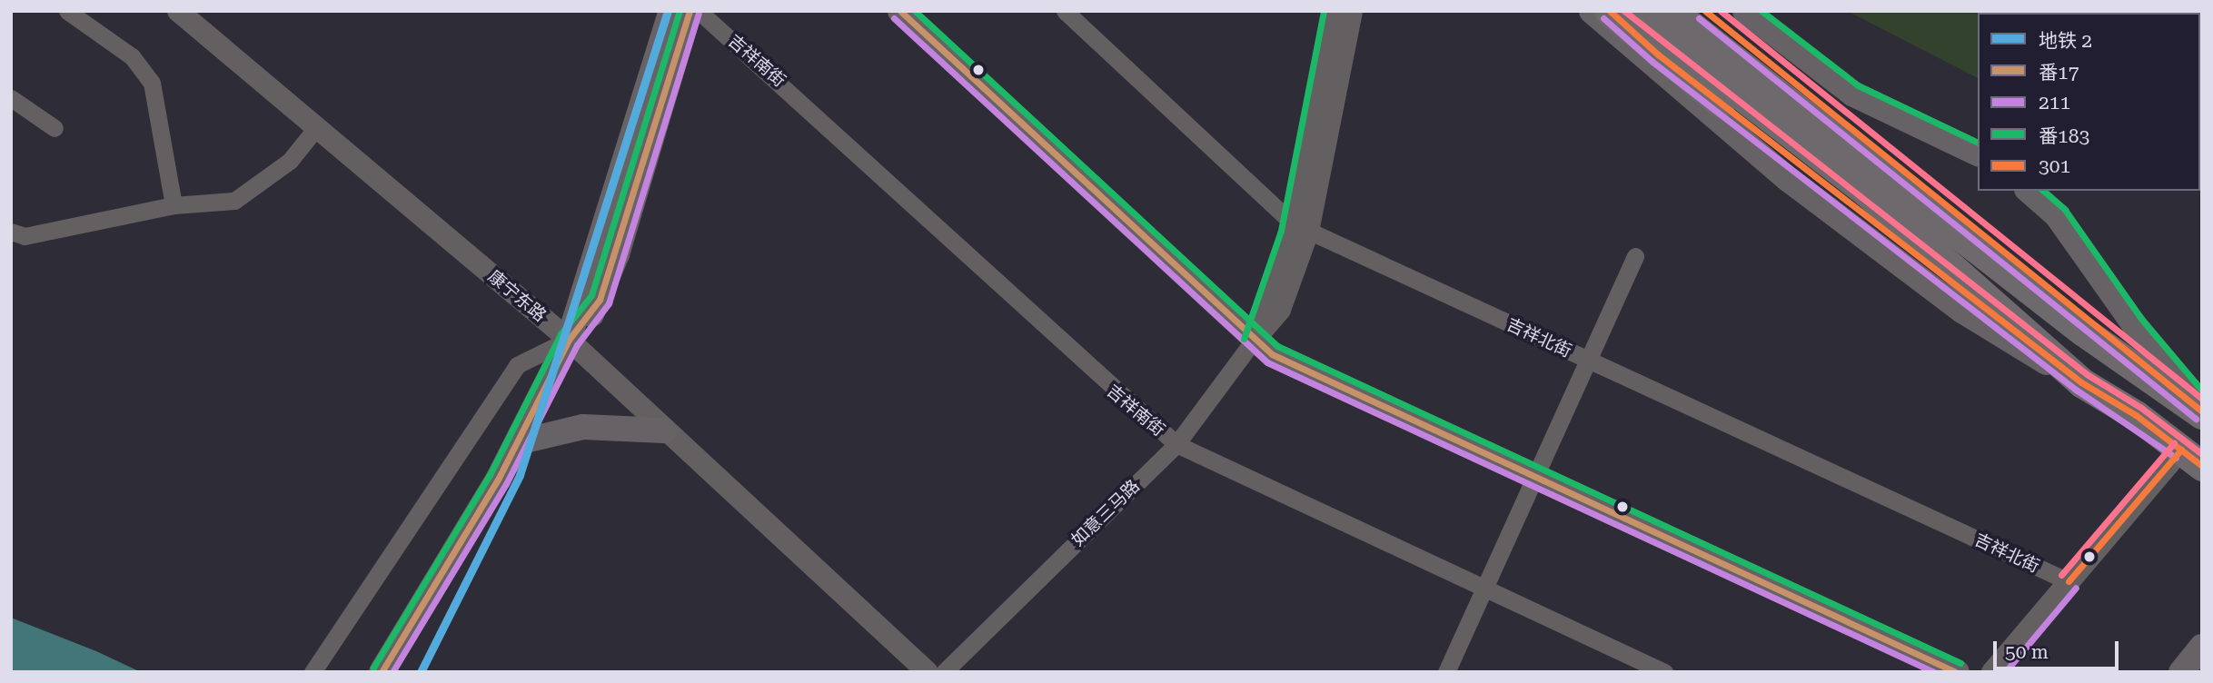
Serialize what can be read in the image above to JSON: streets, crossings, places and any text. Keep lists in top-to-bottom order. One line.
{"streets":{"street":["吉祥南街","康宁东路","吉祥北街","如意三马路"]},"crossings":[["吉祥南街","如意三马路"],["吉祥北街","如意三马路"]],"lines":["metro line 2","transit line 番17","transit line 番183","transit line 301","transit line 211"],"legend":["地铁 2","番17","211","番183","301"],"scale_bar":"50 m"}
